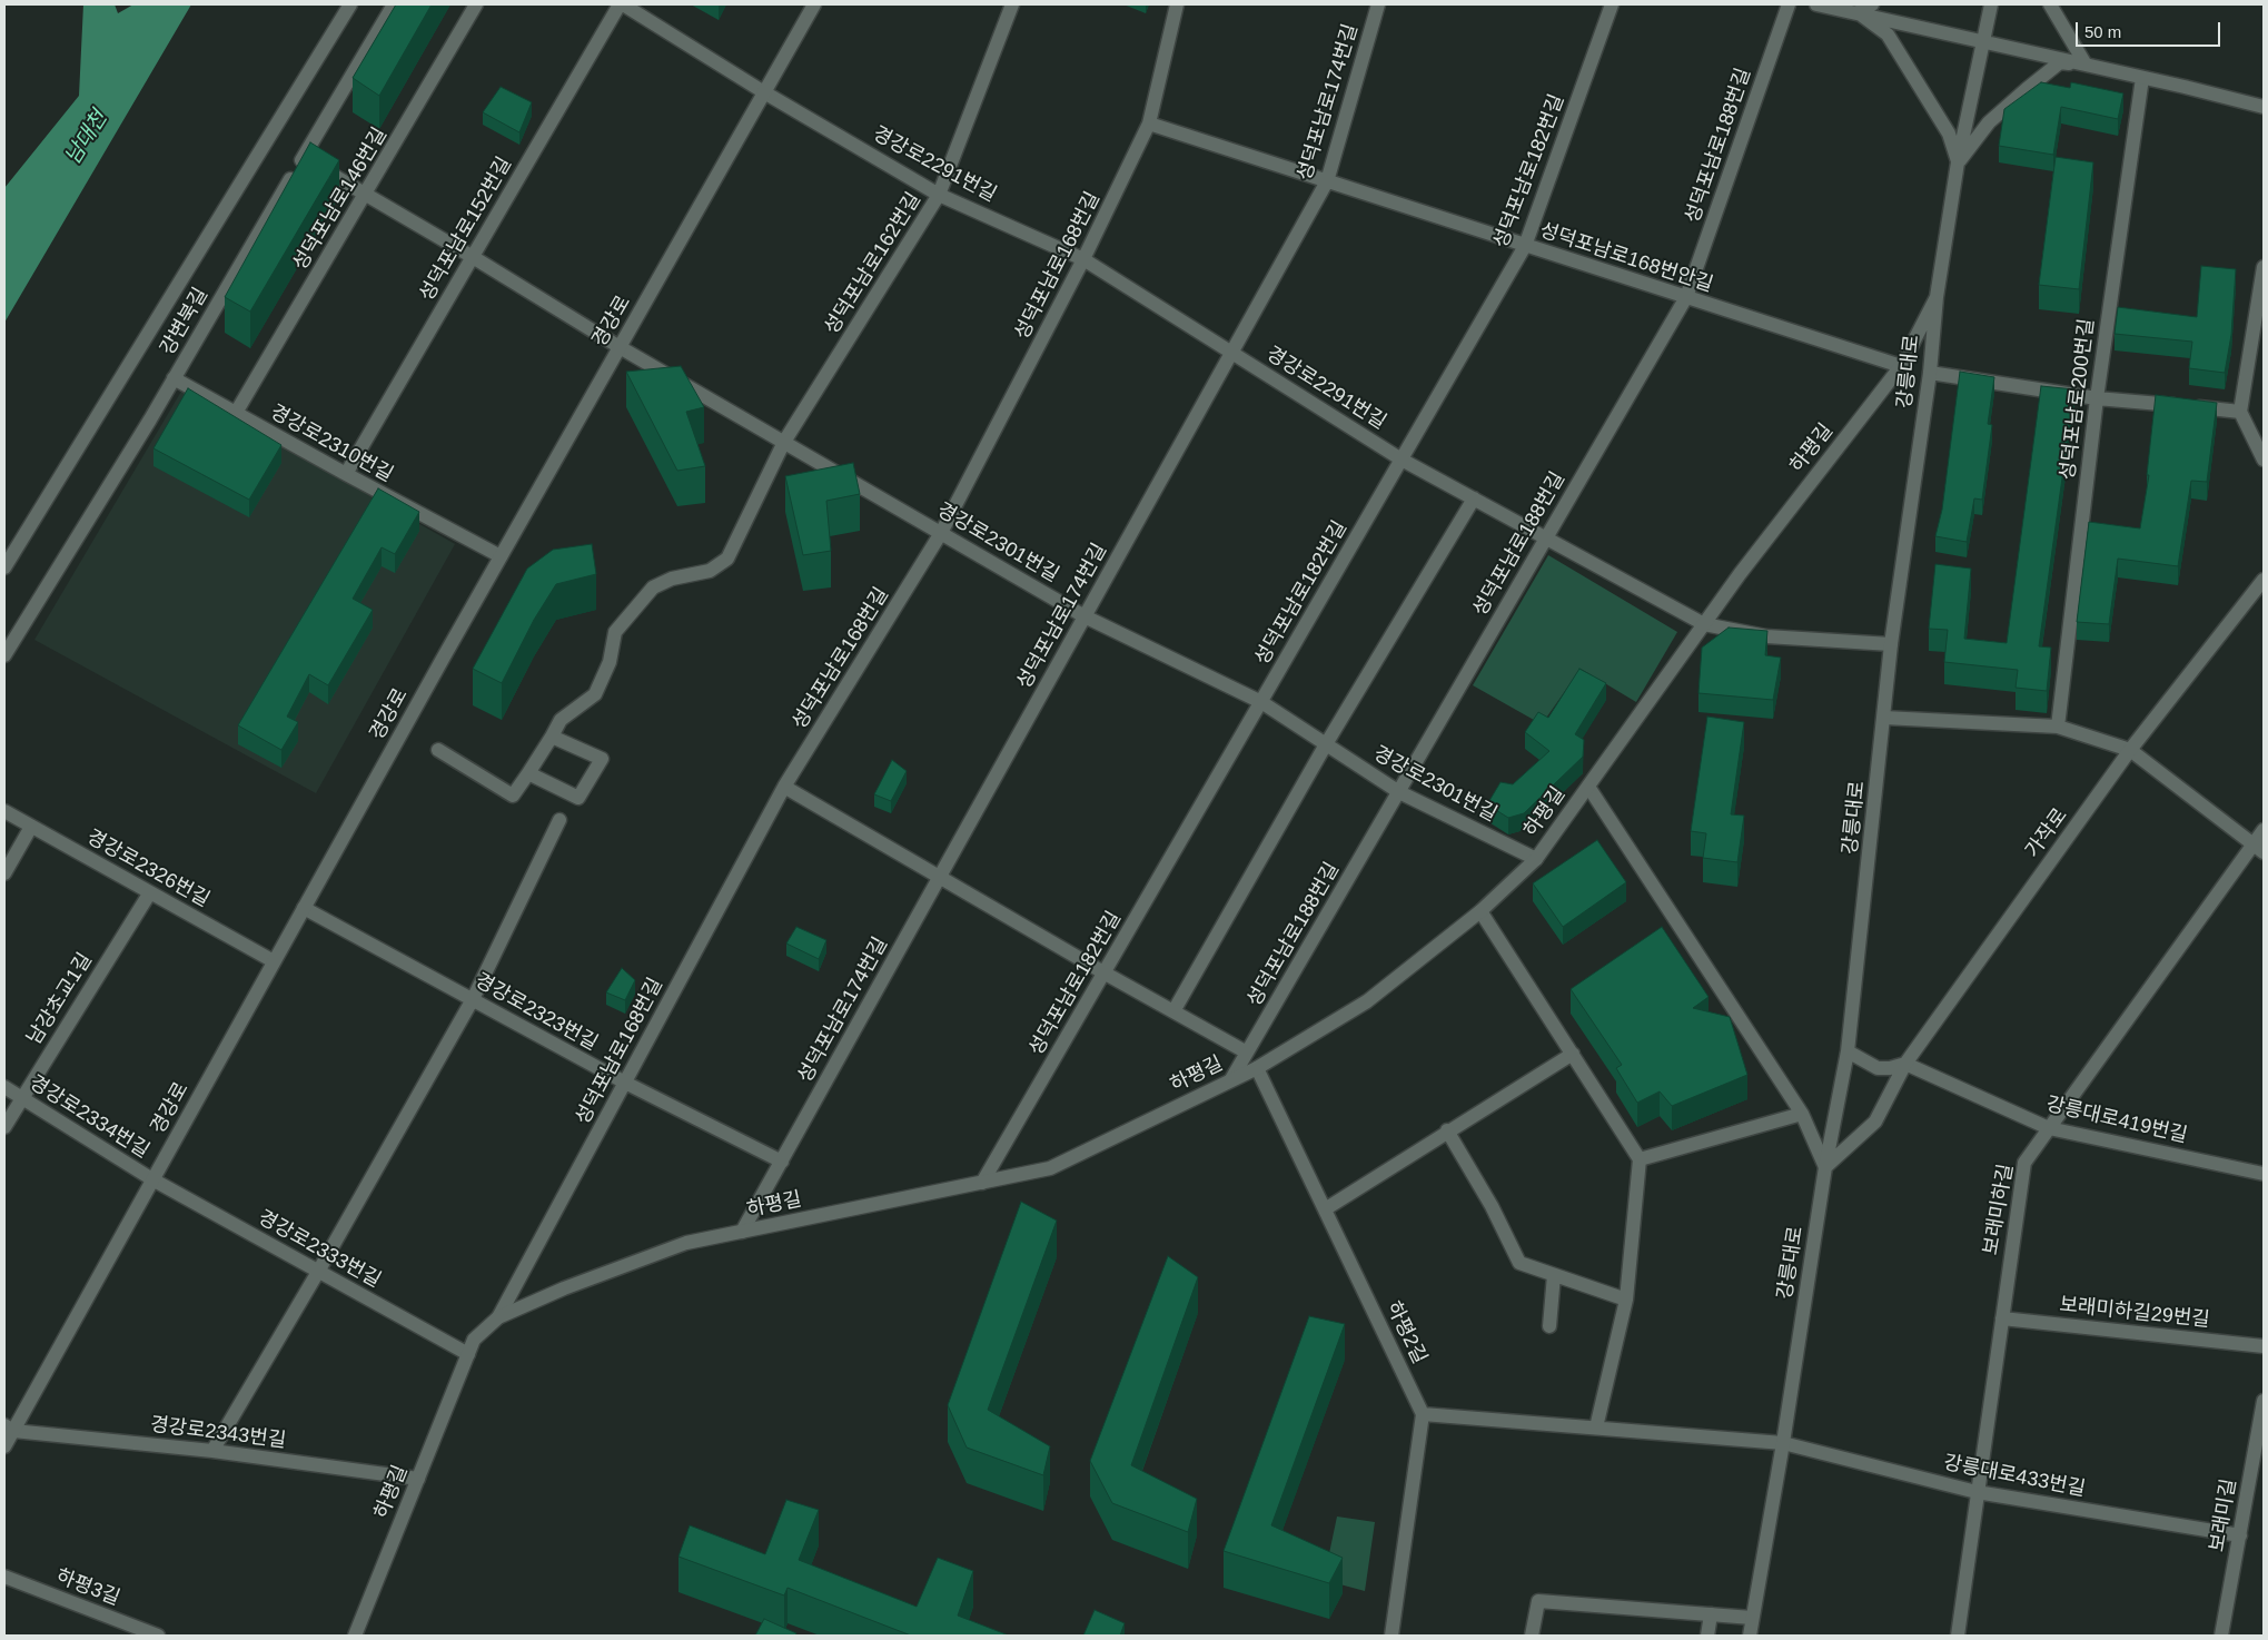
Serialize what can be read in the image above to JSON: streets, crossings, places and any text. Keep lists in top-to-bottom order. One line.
{"streets":{"street":["성덕포남로174번길","성덕포남로188번길","경강로2291번길","성덕포남로182번길","성덕포남로146번길","성덕포남로152번길","성덕포남로168번안길","성덕포남로162번길","성덕포남로168번길","강변북길","경강로","강릉대로","성덕포남로200번길","경강로2310번길","하평길","경강로2301번길","가작로","경강로2326번길","남강초교1길","경강로2323번길","경강로2334번길","강릉대로419번길","보래미하길","경강로2333번길","보래미하길29번길","하평2길","경강로2343번길","강릉대로433번길","보래미길","하평3길"]},"crossings":[["성덕포남로174번길","경강로2291번길"],["성덕포남로174번길","성덕포남로168번안길"],["성덕포남로174번길","하평길"],["성덕포남로174번길","경강로2301번길"],["성덕포남로174번길","경강로2323번길"],["성덕포남로188번길","경강로2291번길"],["성덕포남로188번길","성덕포남로168번안길"],["성덕포남로188번길","하평길"],["성덕포남로188번길","경강로2301번길"],["경강로2291번길","성덕포남로182번길"],["경강로2291번길","성덕포남로152번길"],["경강로2291번길","성덕포남로162번길"],["경강로2291번길","성덕포남로168번길"],["경강로2291번길","경강로"],["경강로2291번길","강릉대로"],["경강로2291번길","하평길"],["성덕포남로182번길","성덕포남로168번안길"],["성덕포남로182번길","하평길"],["성덕포남로182번길","경강로2301번길"],["성덕포남로146번길","경강로2310번길"],["성덕포남로146번길","경강로2301번길"],["성덕포남로152번길","경강로2310번길"],["성덕포남로152번길","경강로2301번길"],["성덕포남로168번안길","성덕포남로168번길"],["성덕포남로168번안길","하평길"],["성덕포남로162번길","경강로2301번길"],["성덕포남로168번길","하평길"],["성덕포남로168번길","경강로2301번길"],["성덕포남로168번길","경강로2323번길"],["강변북길","경강로2310번길"],["강변북길","경강로2301번길"],["경강로","경강로2310번길"],["경강로","경강로2301번길"],["경강로","경강로2326번길"],["경강로","경강로2323번길"],["경강로","경강로2334번길"],["경강로","경강로2333번길"],["경강로","경강로2343번길"],["강릉대로","하평길"],["강릉대로","가작로"],["강릉대로","강릉대로433번길"],["하평길","경강로2301번길"],["하평길","경강로2333번길"],["하평길","하평2길"],["하평길","경강로2343번길"],["가작로","강릉대로419번길"],["경강로2326번길","남강초교1길"],["남강초교1길","경강로2334번길"],["경강로2334번길","경강로2333번길"],["강릉대로419번길","보래미하길"],["보래미하길","보래미하길29번길"],["보래미하길","강릉대로433번길"],["하평2길","강릉대로433번길"],["강릉대로433번길","보래미길"]],"water":["남대천"],"scale_bar":"50 m"}
